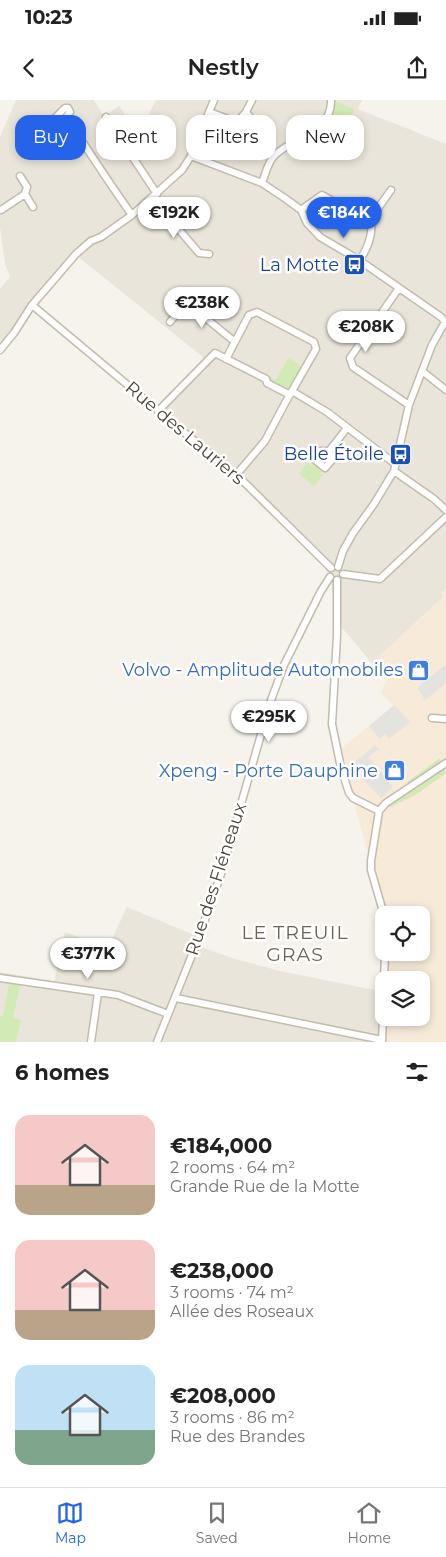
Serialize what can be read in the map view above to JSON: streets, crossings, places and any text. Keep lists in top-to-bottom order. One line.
{"streets":{"street":["Rue des Lauriers","Rue des Fléneaux"]},"crossings":[["Rue des Lauriers","Rue des Fléneaux"]],"districts":["LE TREUIL GRAS"],"places":{"bus stop":["La Motte","Belle Étoile"],"shop":["Volvo - Amplitude Automobiles","Xpeng - Porte Dauphine"]},"page":{"status":"10:23","header":"Nestly","chip":["Buy","Rent","Filters","New"],"price":["€192K","€184K","€238K","€208K","€295K","€377K"],"heading":"6 homes","list":[{"name":"€184,000","note":"2 rooms · 64 m² · Grande Rue de la Motte"},{"name":"€238,000","note":"3 rooms · 74 m² · Allée des Roseaux"},{"name":"€208,000","note":"3 rooms · 86 m² · Rue des Brandes"}],"tabs":["Map","Saved","Home"]}}
